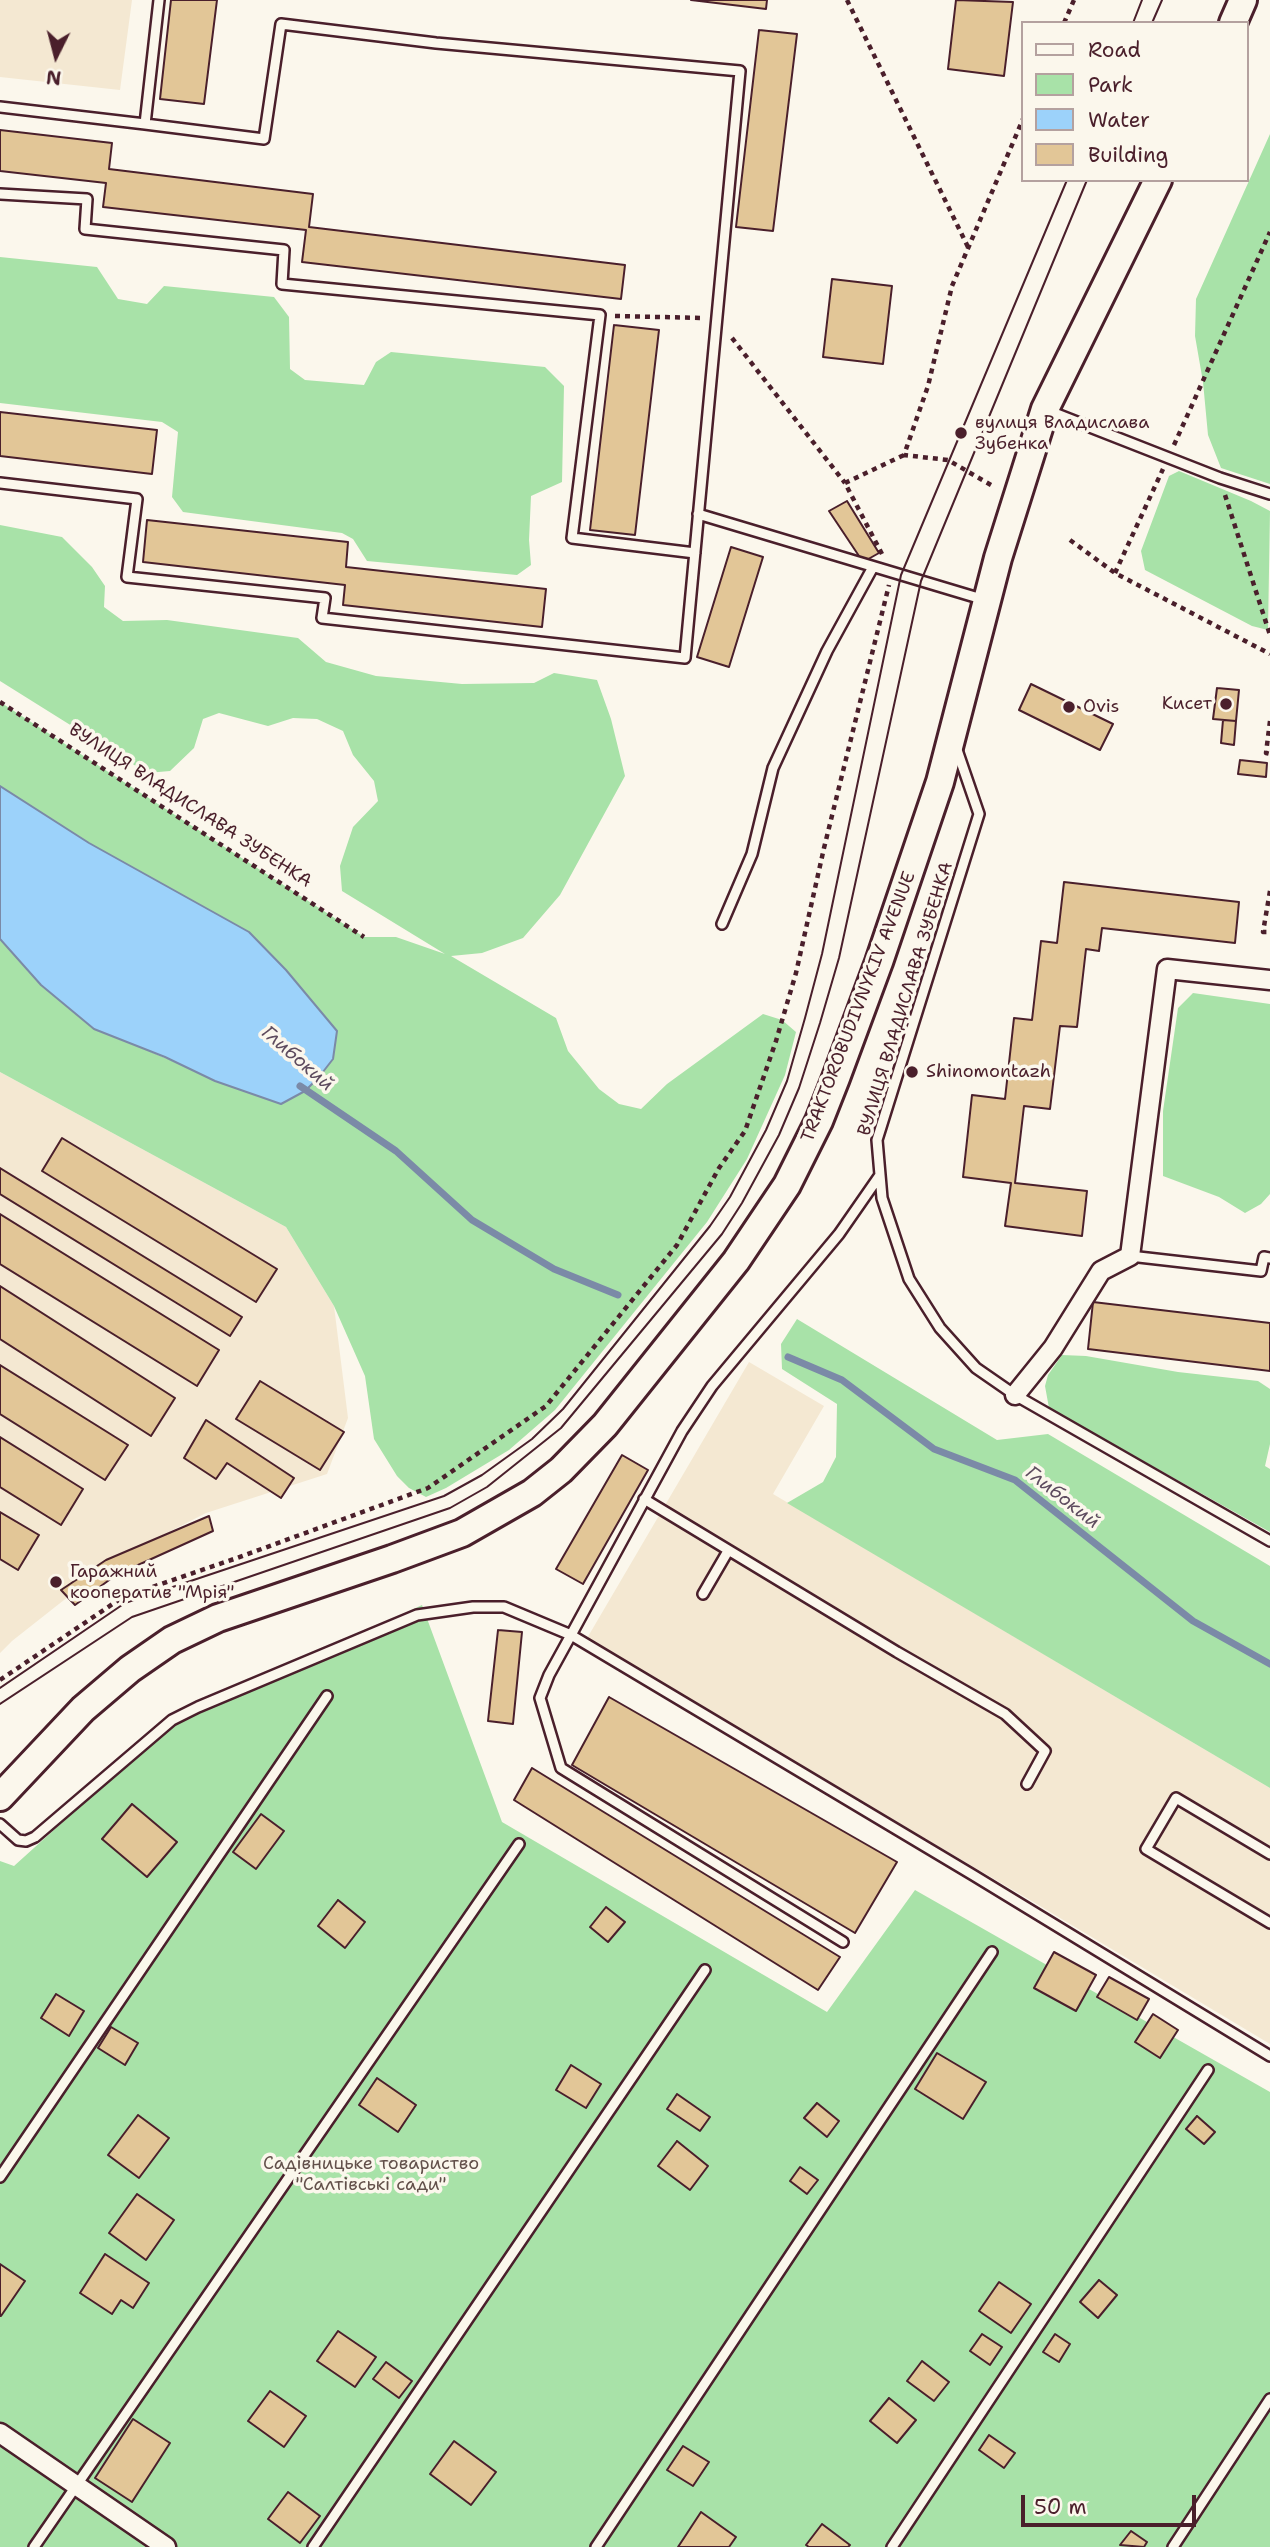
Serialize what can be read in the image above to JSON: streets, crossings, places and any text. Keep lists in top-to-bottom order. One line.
{"streets":{"main road":["TRAKTOROBUDIVNYKIV AVENUE"],"lane":["ВУЛИЦЯ ВЛАДИСЛАВА ЗУБЕНКА"]},"crossings":[["ВУЛИЦЯ ВЛАДИСЛАВА ЗУБЕНКА","TRAKTOROBUDIVNYKIV AVENUE"]],"water":["Глибокий"],"parks":["Садівницьке товариство \"Салтівські сади\""],"places":["вулиця Владислава Зубенка","Кисет","Ovis","Shinomontazh","Гаражний кооператив \"Мрія\""],"legend":["Road","Park","Water","Building"],"scale_bar":"50 m","north":"bottom"}
